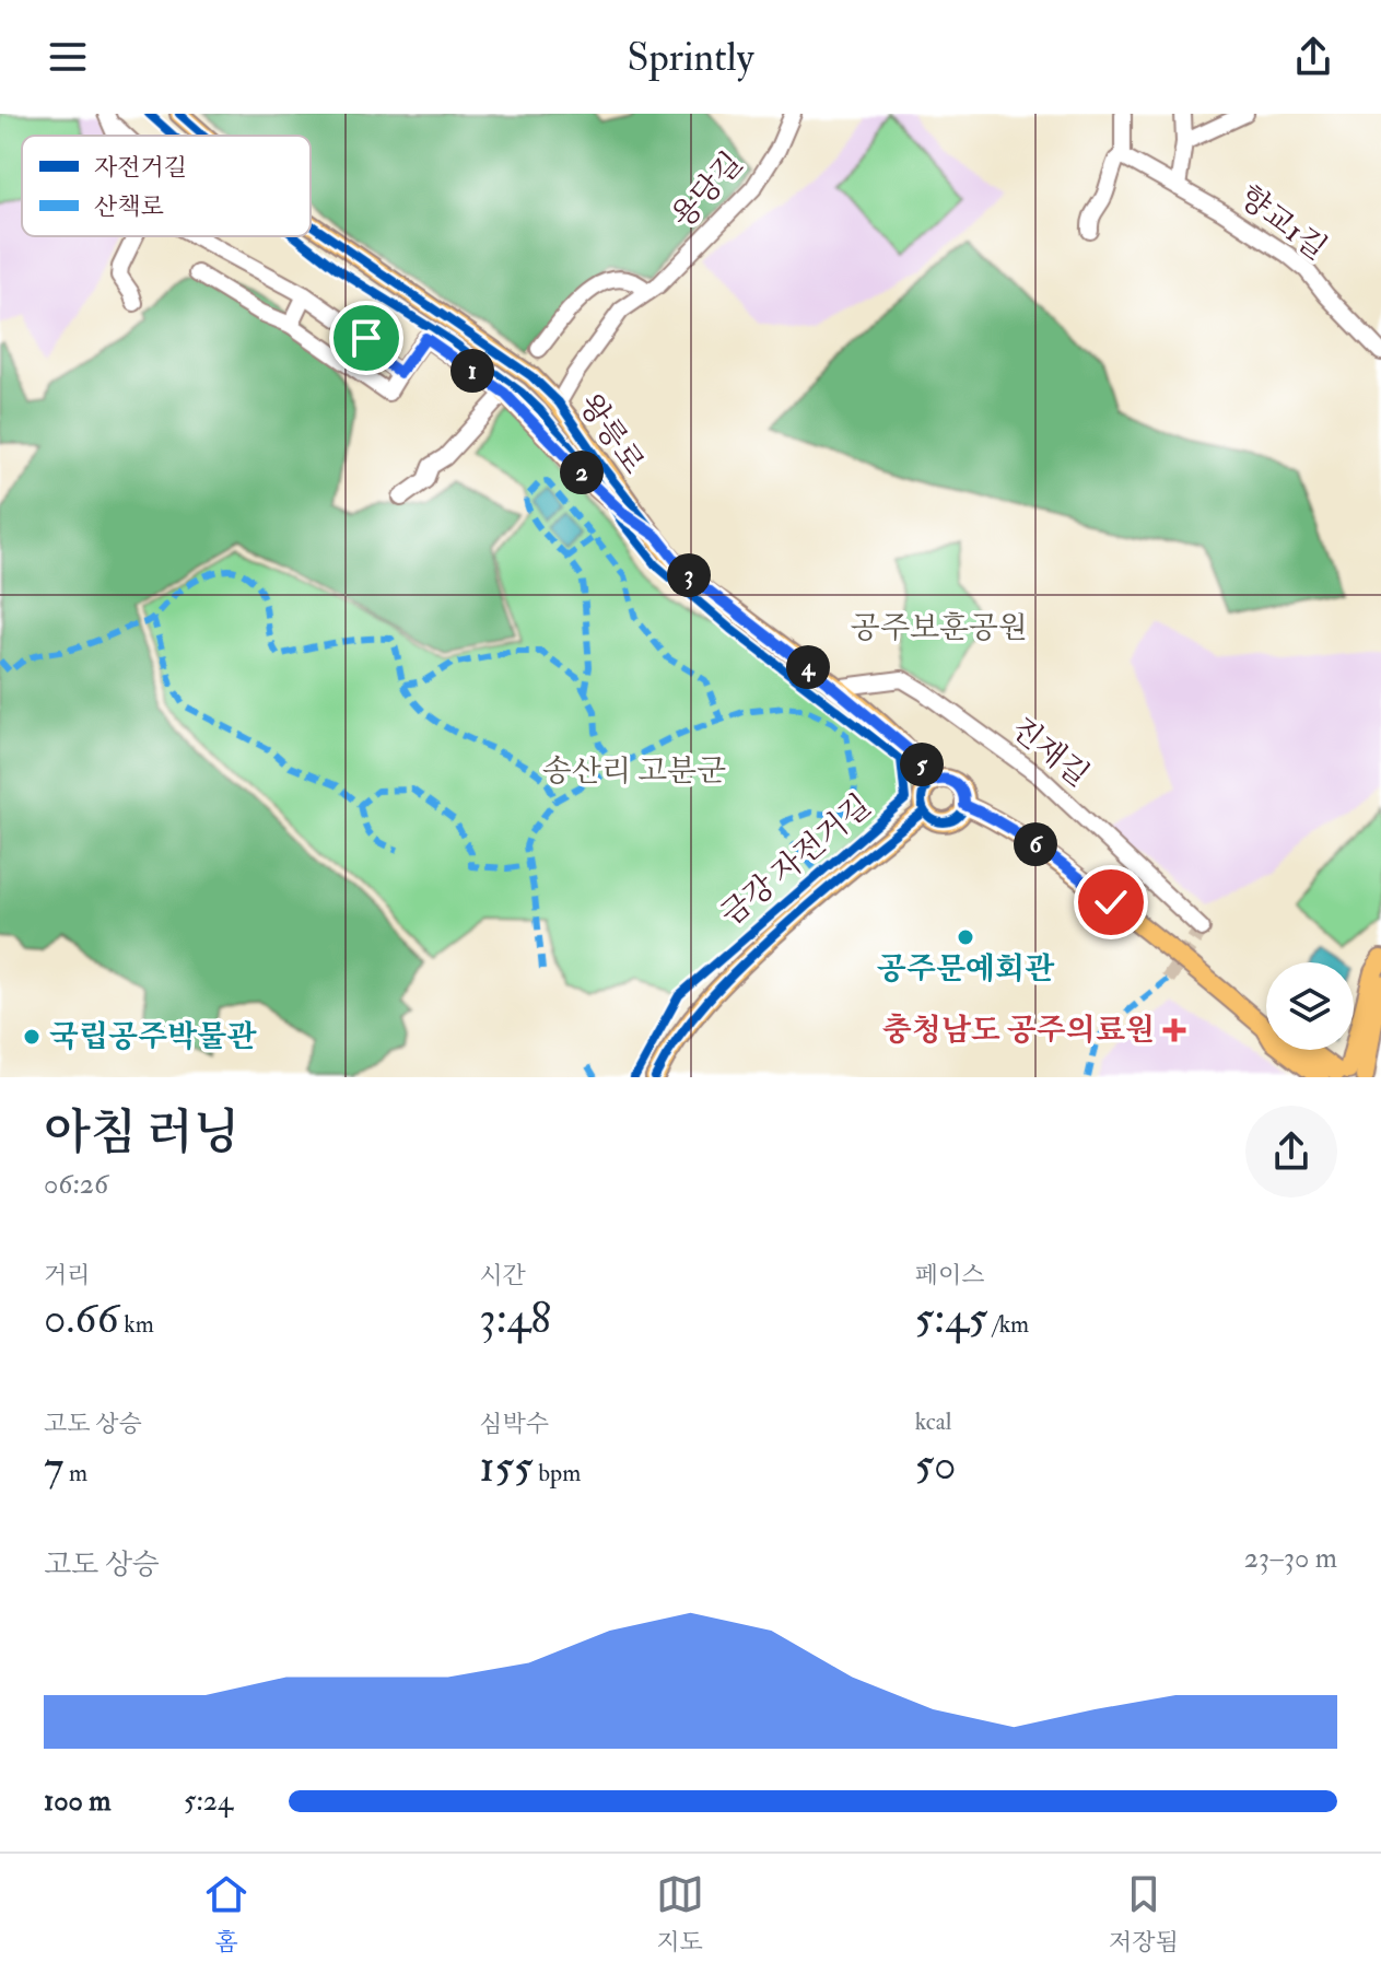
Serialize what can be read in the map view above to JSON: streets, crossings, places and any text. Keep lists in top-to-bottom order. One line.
{"streets":{"main road":["왕릉로"],"street":["용당길","향교1길","진재길"],"cycle path":["금강 자전거길"]},"crossings":[["용당길","왕릉로"],["왕릉로","진재길"]],"parks":["공주보훈공원","송산리 고분군"],"places":{"other":["공주문예회관","국립공주박물관"],"health":["충청남도 공주의료원"]},"legend":["자전거길","산책로"],"page":{"header":"Sprintly","pins":["1","2","3","4","5","6"],"heading":["아침 러닝","06:26"],"stats":[["거리","0.66 km"],["시간","3:48"],["페이스","5:45 /km"],["고도 상승","7 m"],["심박수","155 bpm"],["kcal","50"]],"chart":["고도 상승","23–30 m"],"list":[{"name":"100 m","note":"5:24"}],"tabs":["홈","지도","저장됨"]}}
